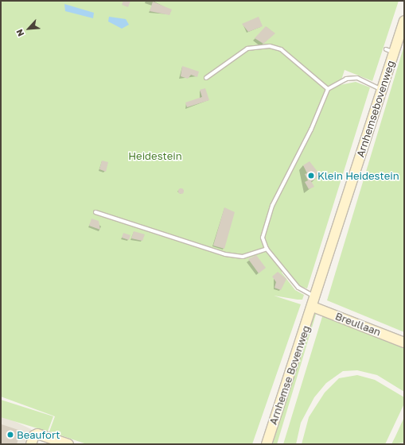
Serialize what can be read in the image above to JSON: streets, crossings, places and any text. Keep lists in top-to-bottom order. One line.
{"streets":{"main road":["Arnhemsebovenweg","Breullaan","Arnhemse Bovenweg"]},"crossings":[["Arnhemsebovenweg","Breullaan"],["Arnhemsebovenweg","Arnhemse Bovenweg"],["Breullaan","Arnhemse Bovenweg"]],"parks":["Heidestein"],"places":["Klein Heidestein","Beaufort"],"north":"bottom left"}
